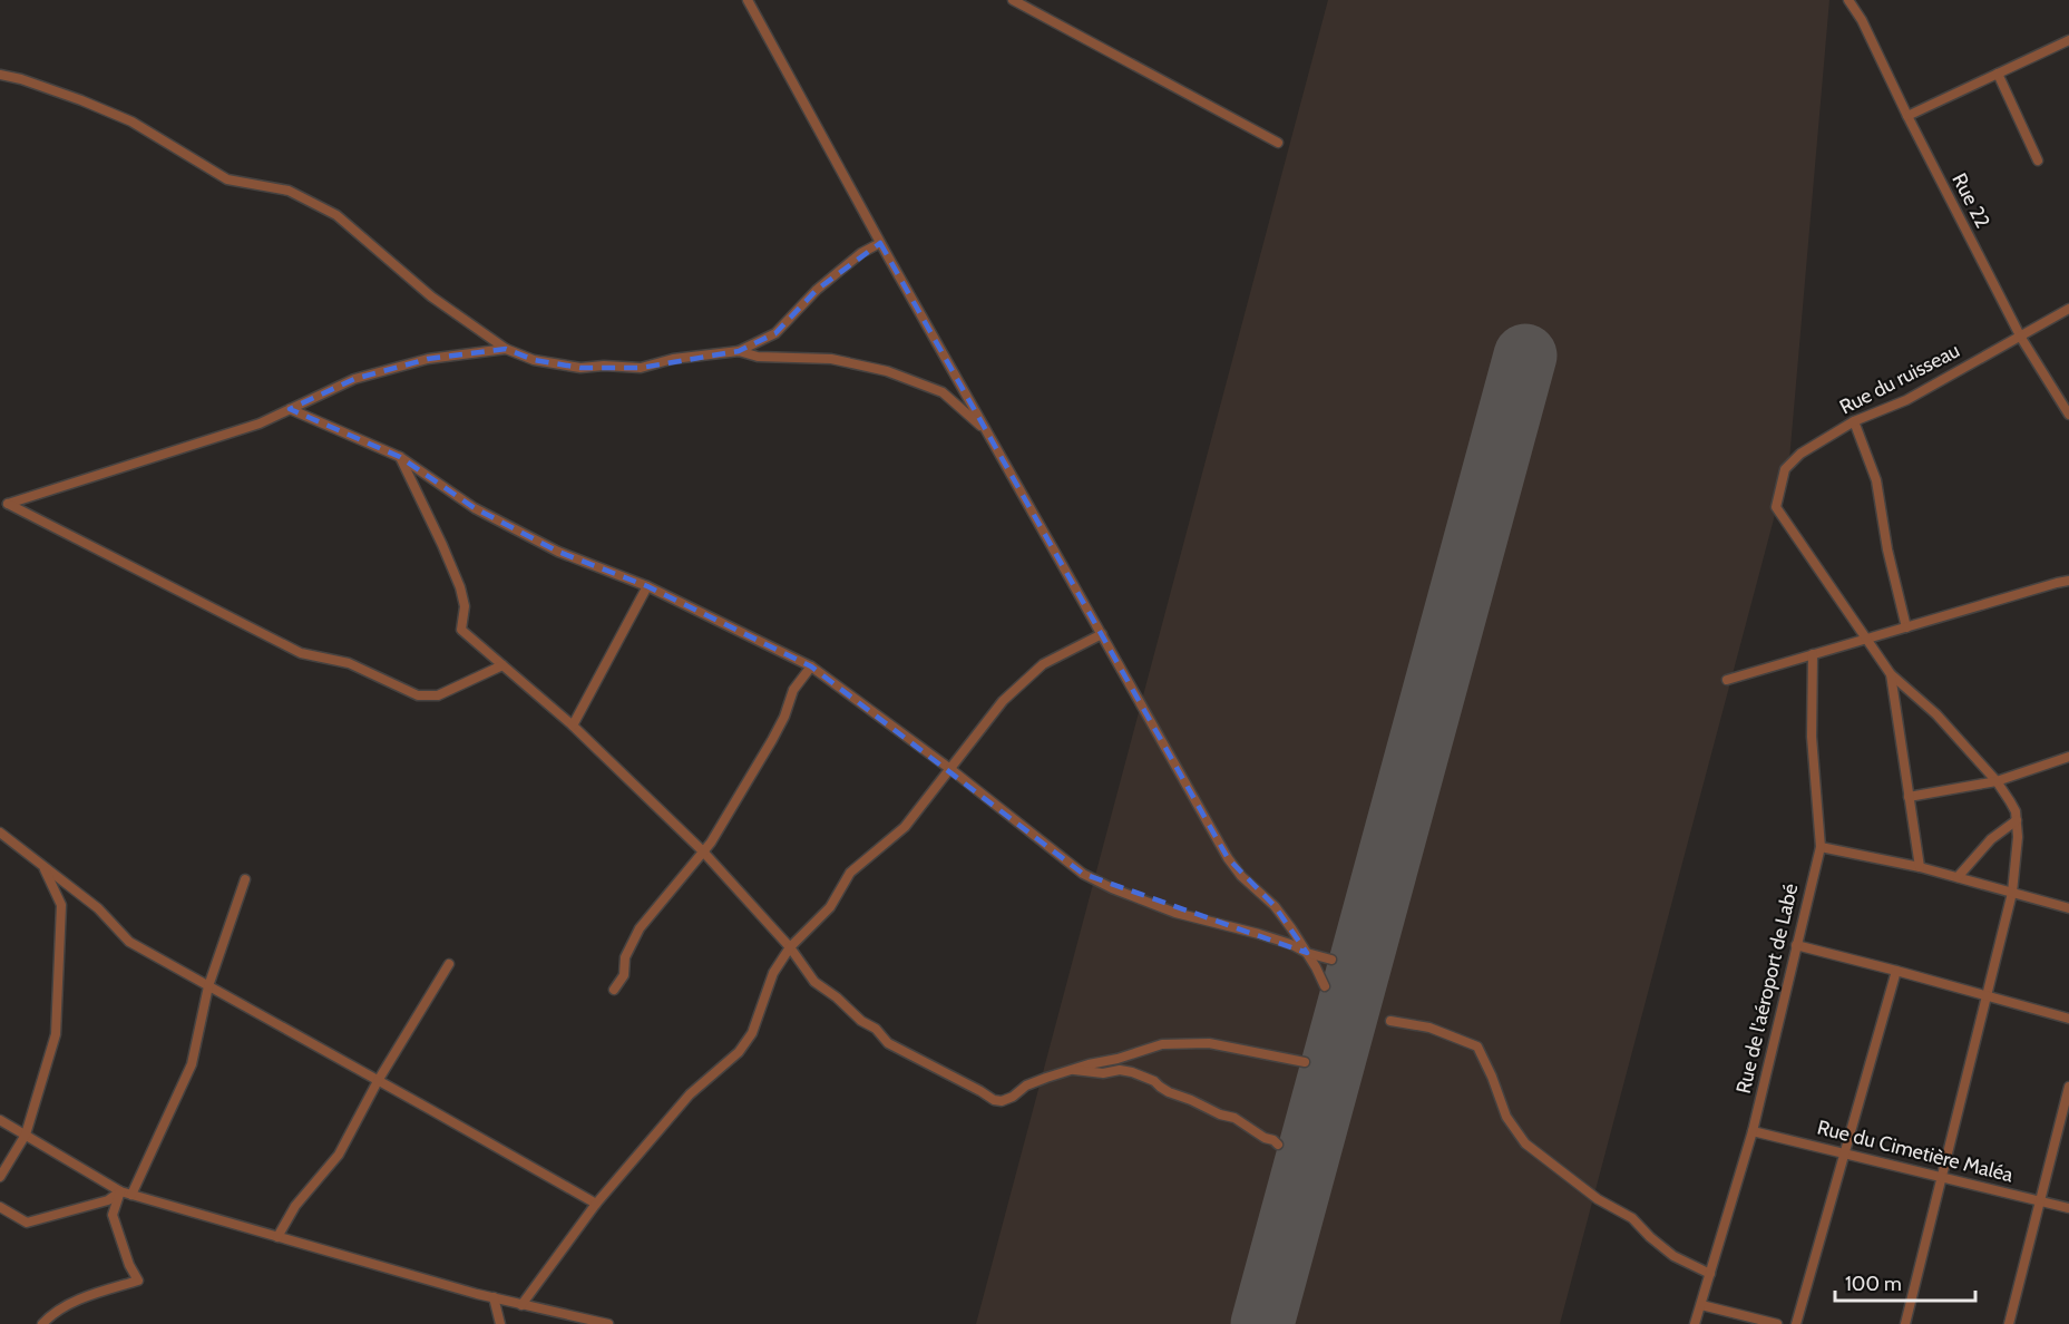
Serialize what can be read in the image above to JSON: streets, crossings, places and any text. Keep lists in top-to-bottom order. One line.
{"streets":{"street":["Rue 22","Rue du ruisseau","Rue de l'aéroport de Labé","Rue du Cimetière Maléa"]},"crossings":[["Rue 22","Rue du ruisseau"],["Rue de l'aéroport de Labé","Rue du Cimetière Maléa"]],"scale_bar":"100 m"}
